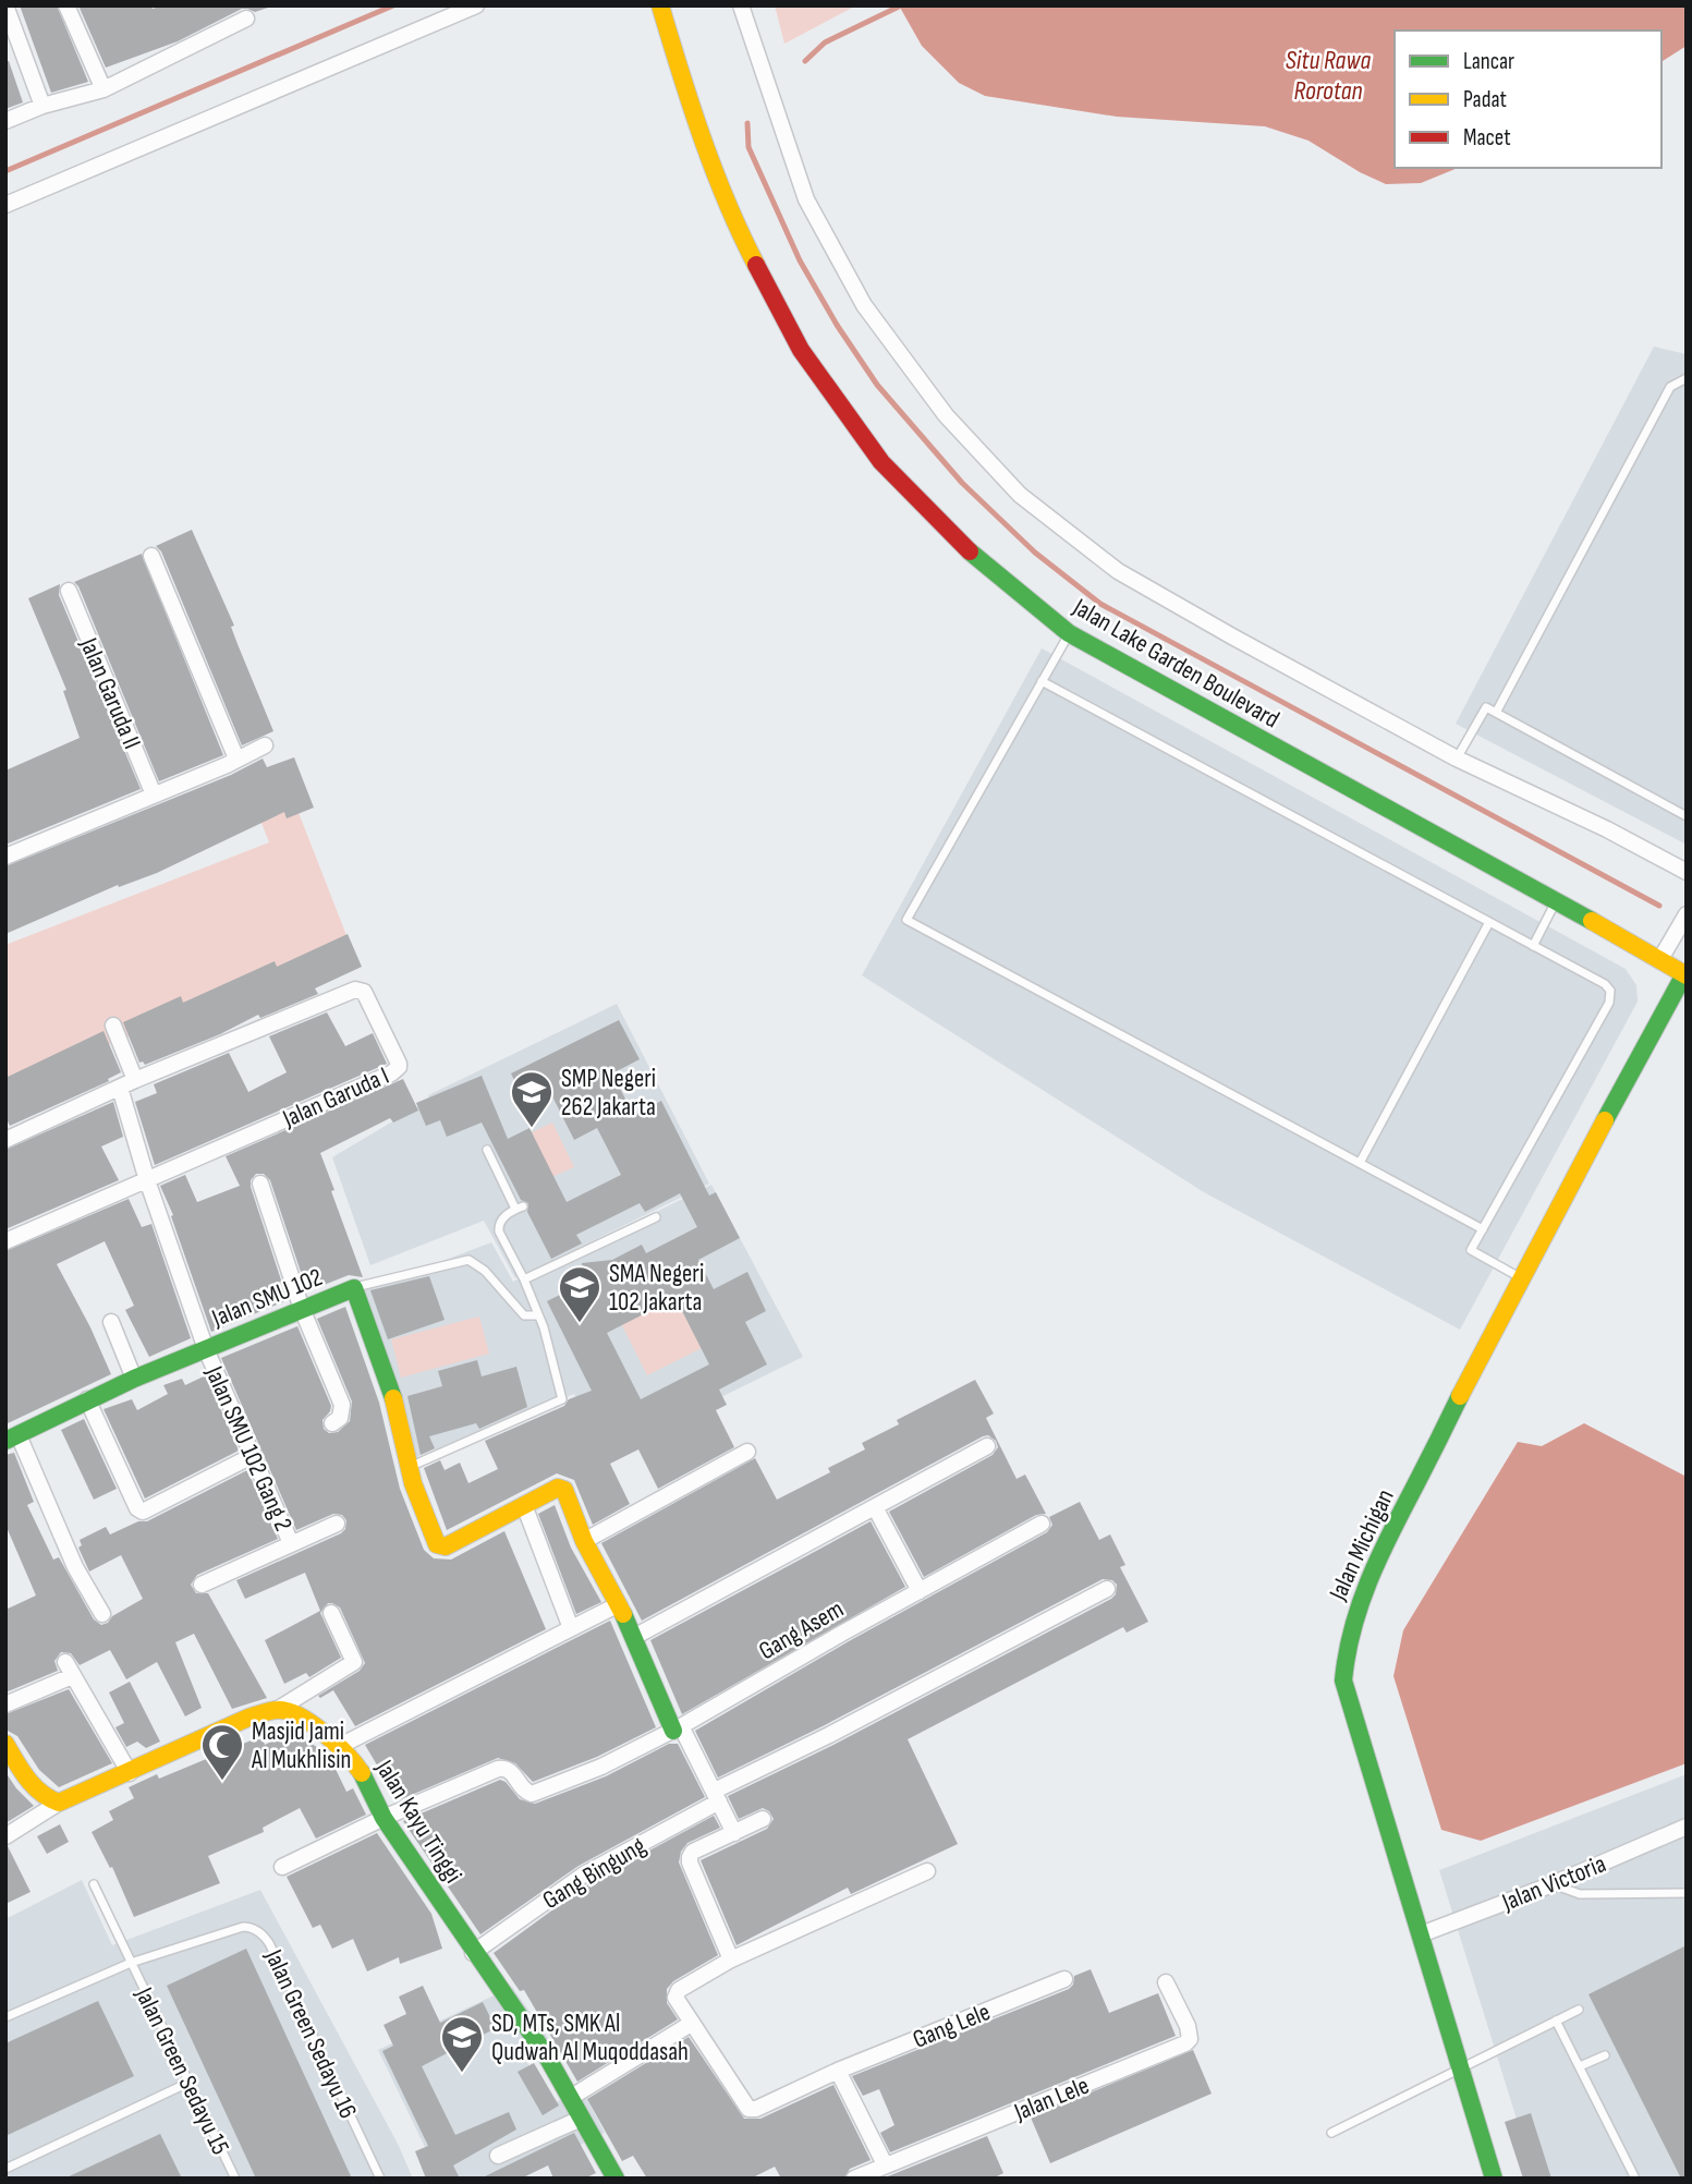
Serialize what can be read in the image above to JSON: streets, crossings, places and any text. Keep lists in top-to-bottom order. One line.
{"streets":{"street":["Jalan Lake Garden Boulevard","Jalan Garuda II","Jalan Garuda I","Jalan SMU 102","Jalan SMU 102 Gang 2","Jalan Michigan","Gang Asem","Jalan Kayu Tinggi","Gang Bingung","Jalan Victoria","Gang Lele","Jalan Lele"],"lane":["Jalan Green Sedayu 16","Jalan Green Sedayu 15"]},"crossings":[["Jalan Lake Garden Boulevard","Jalan Michigan"],["Jalan Garuda I","Jalan SMU 102 Gang 2"],["Jalan SMU 102","Jalan SMU 102 Gang 2"],["Jalan Michigan","Jalan Victoria"],["Gang Asem","Jalan Kayu Tinggi"],["Jalan Kayu Tinggi","Gang Bingung"],["Jalan Green Sedayu 16","Jalan Green Sedayu 15"]],"water":["Situ Rawa Rorotan"],"places":{"school or university":["SMP Negeri 262 Jakarta","SMA Negeri 102 Jakarta","SD, MTs, SMK Al Qudwah Al Muqoddasah"],"mosque":["Masjid Jami Al Mukhlisin"]},"legend":["Lancar","Padat","Macet"]}
